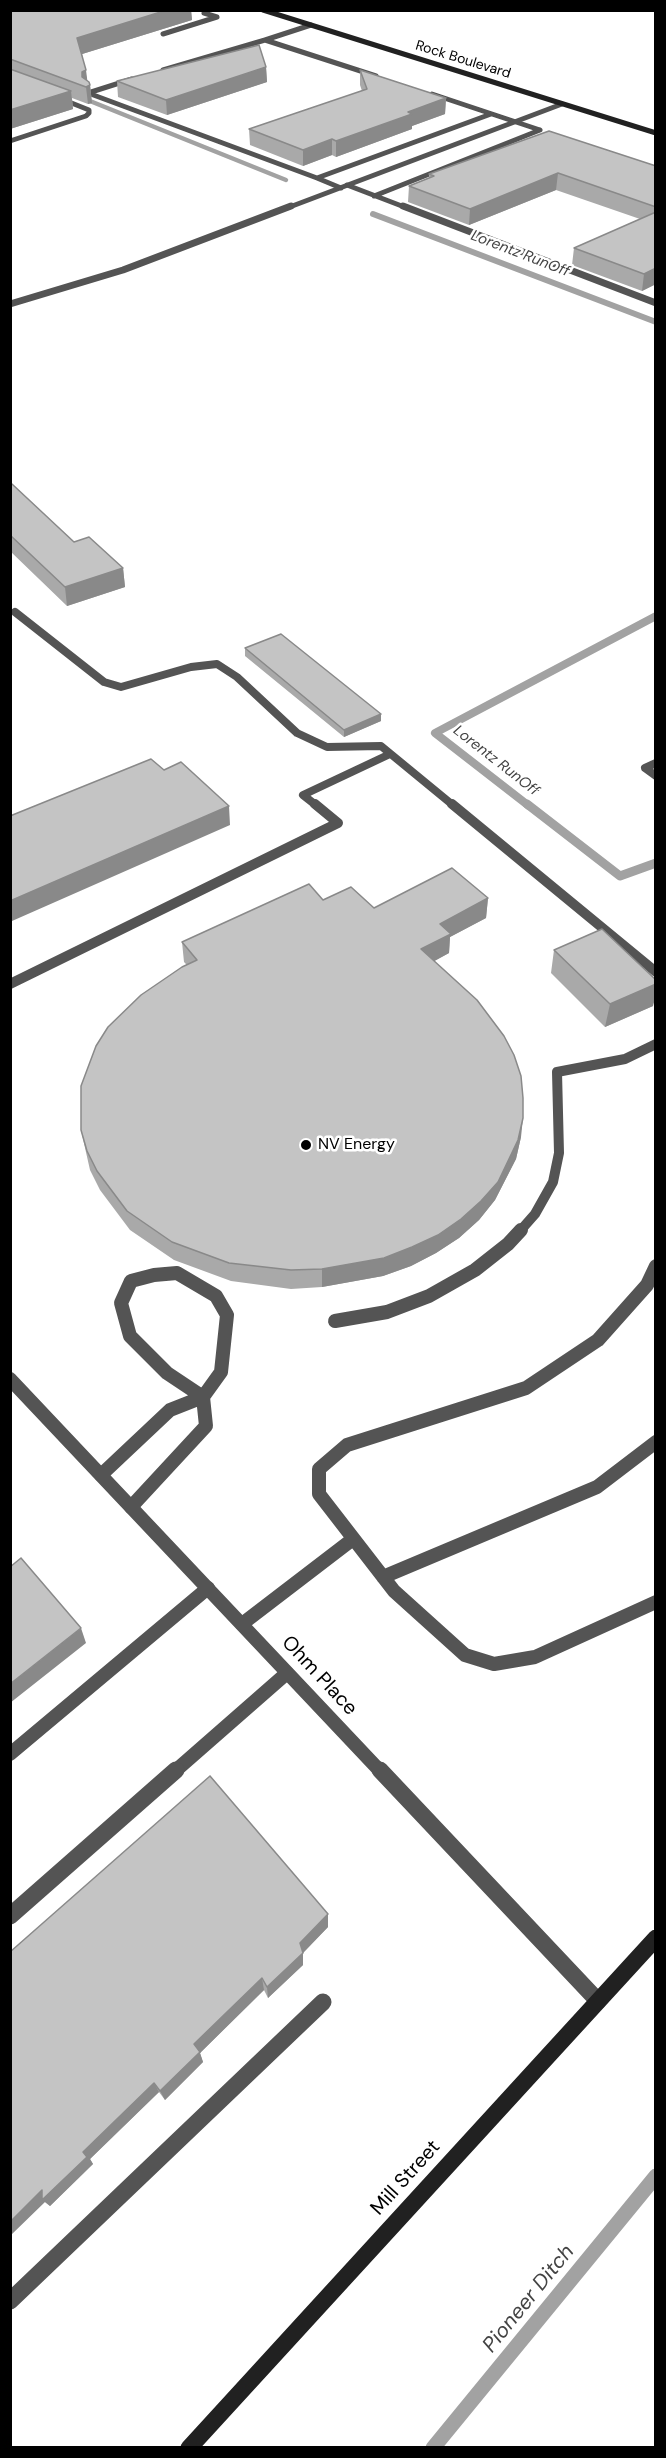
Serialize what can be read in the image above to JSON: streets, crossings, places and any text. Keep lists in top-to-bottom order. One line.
{"streets":{"main road":["Rock Boulevard","Mill Street"],"street":["Ohm Place"]},"crossings":[["Ohm Place","Mill Street"]],"water":["Lorentz RunOff","Pioneer Ditch"],"places":["NV Energy"]}
